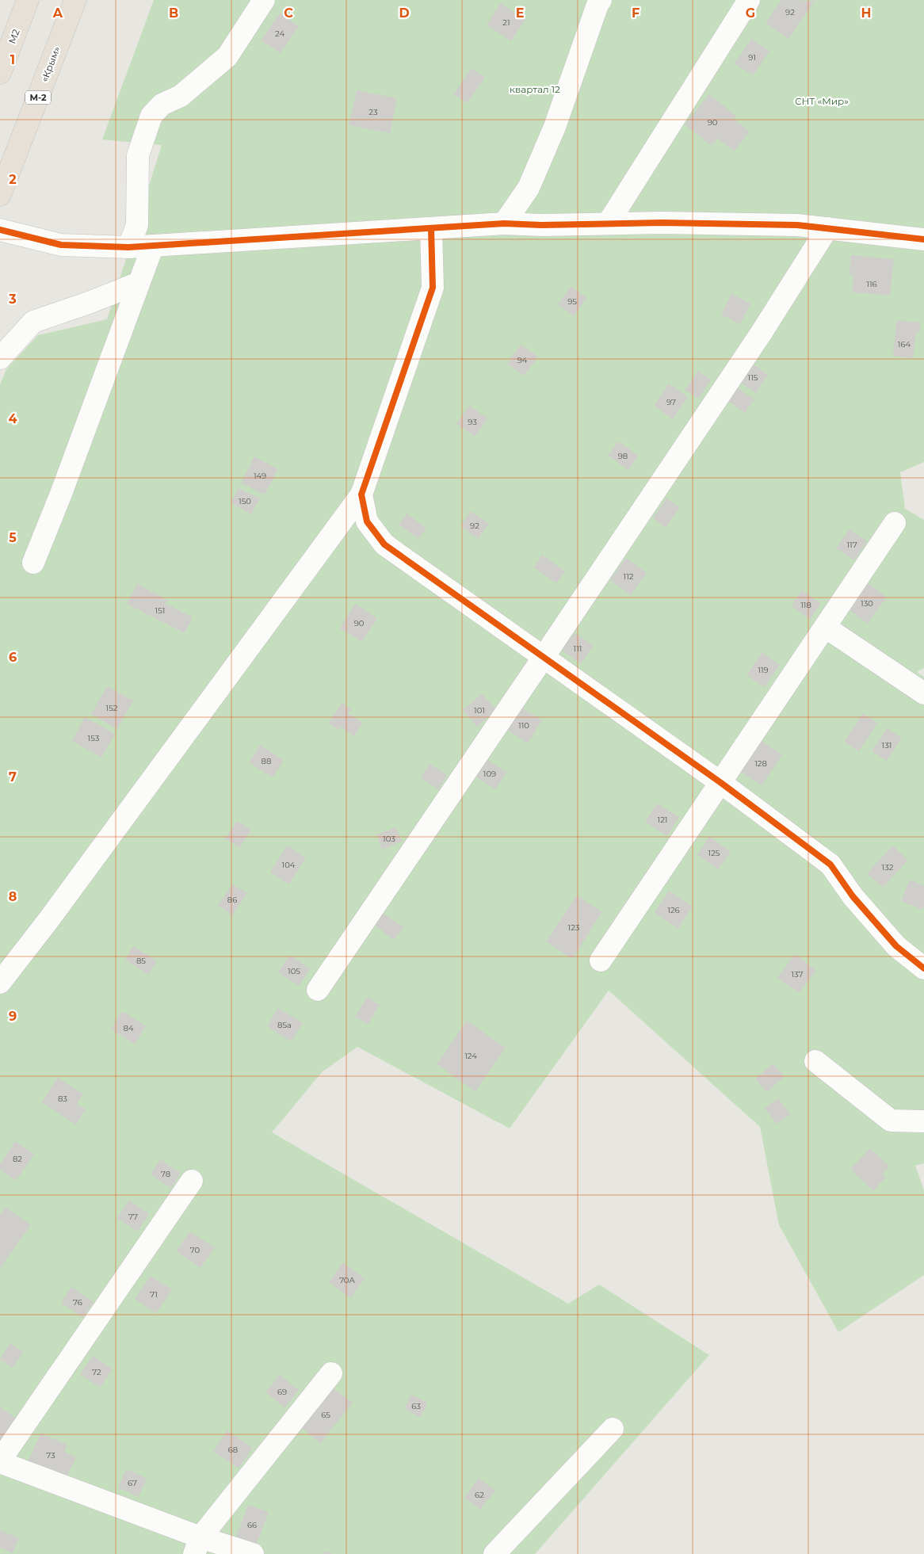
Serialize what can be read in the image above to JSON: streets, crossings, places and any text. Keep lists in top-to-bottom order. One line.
{"streets":{"highway":["М2","«Крым»","М-2"]},"parks":["квартал 12","СНТ «Мир»"],"house_numbers":["92","21","24","91","23","90","116","95","164","94","115","97","93","98","149","150","92","117","112","130","118","151","90","111","119","152","101","110","153","131","88","128","109","121","103","125","104","132","86","126","123","85","105","137","85а","84","124","83","82","78","77","70","70А","71","76","72","69","63","65","68","73","67","62","66"],"grid":{"columns":["A","B","C","D","E","F","G","H"],"rows":["1","2","3","4","5","6","7","8","9"]}}
